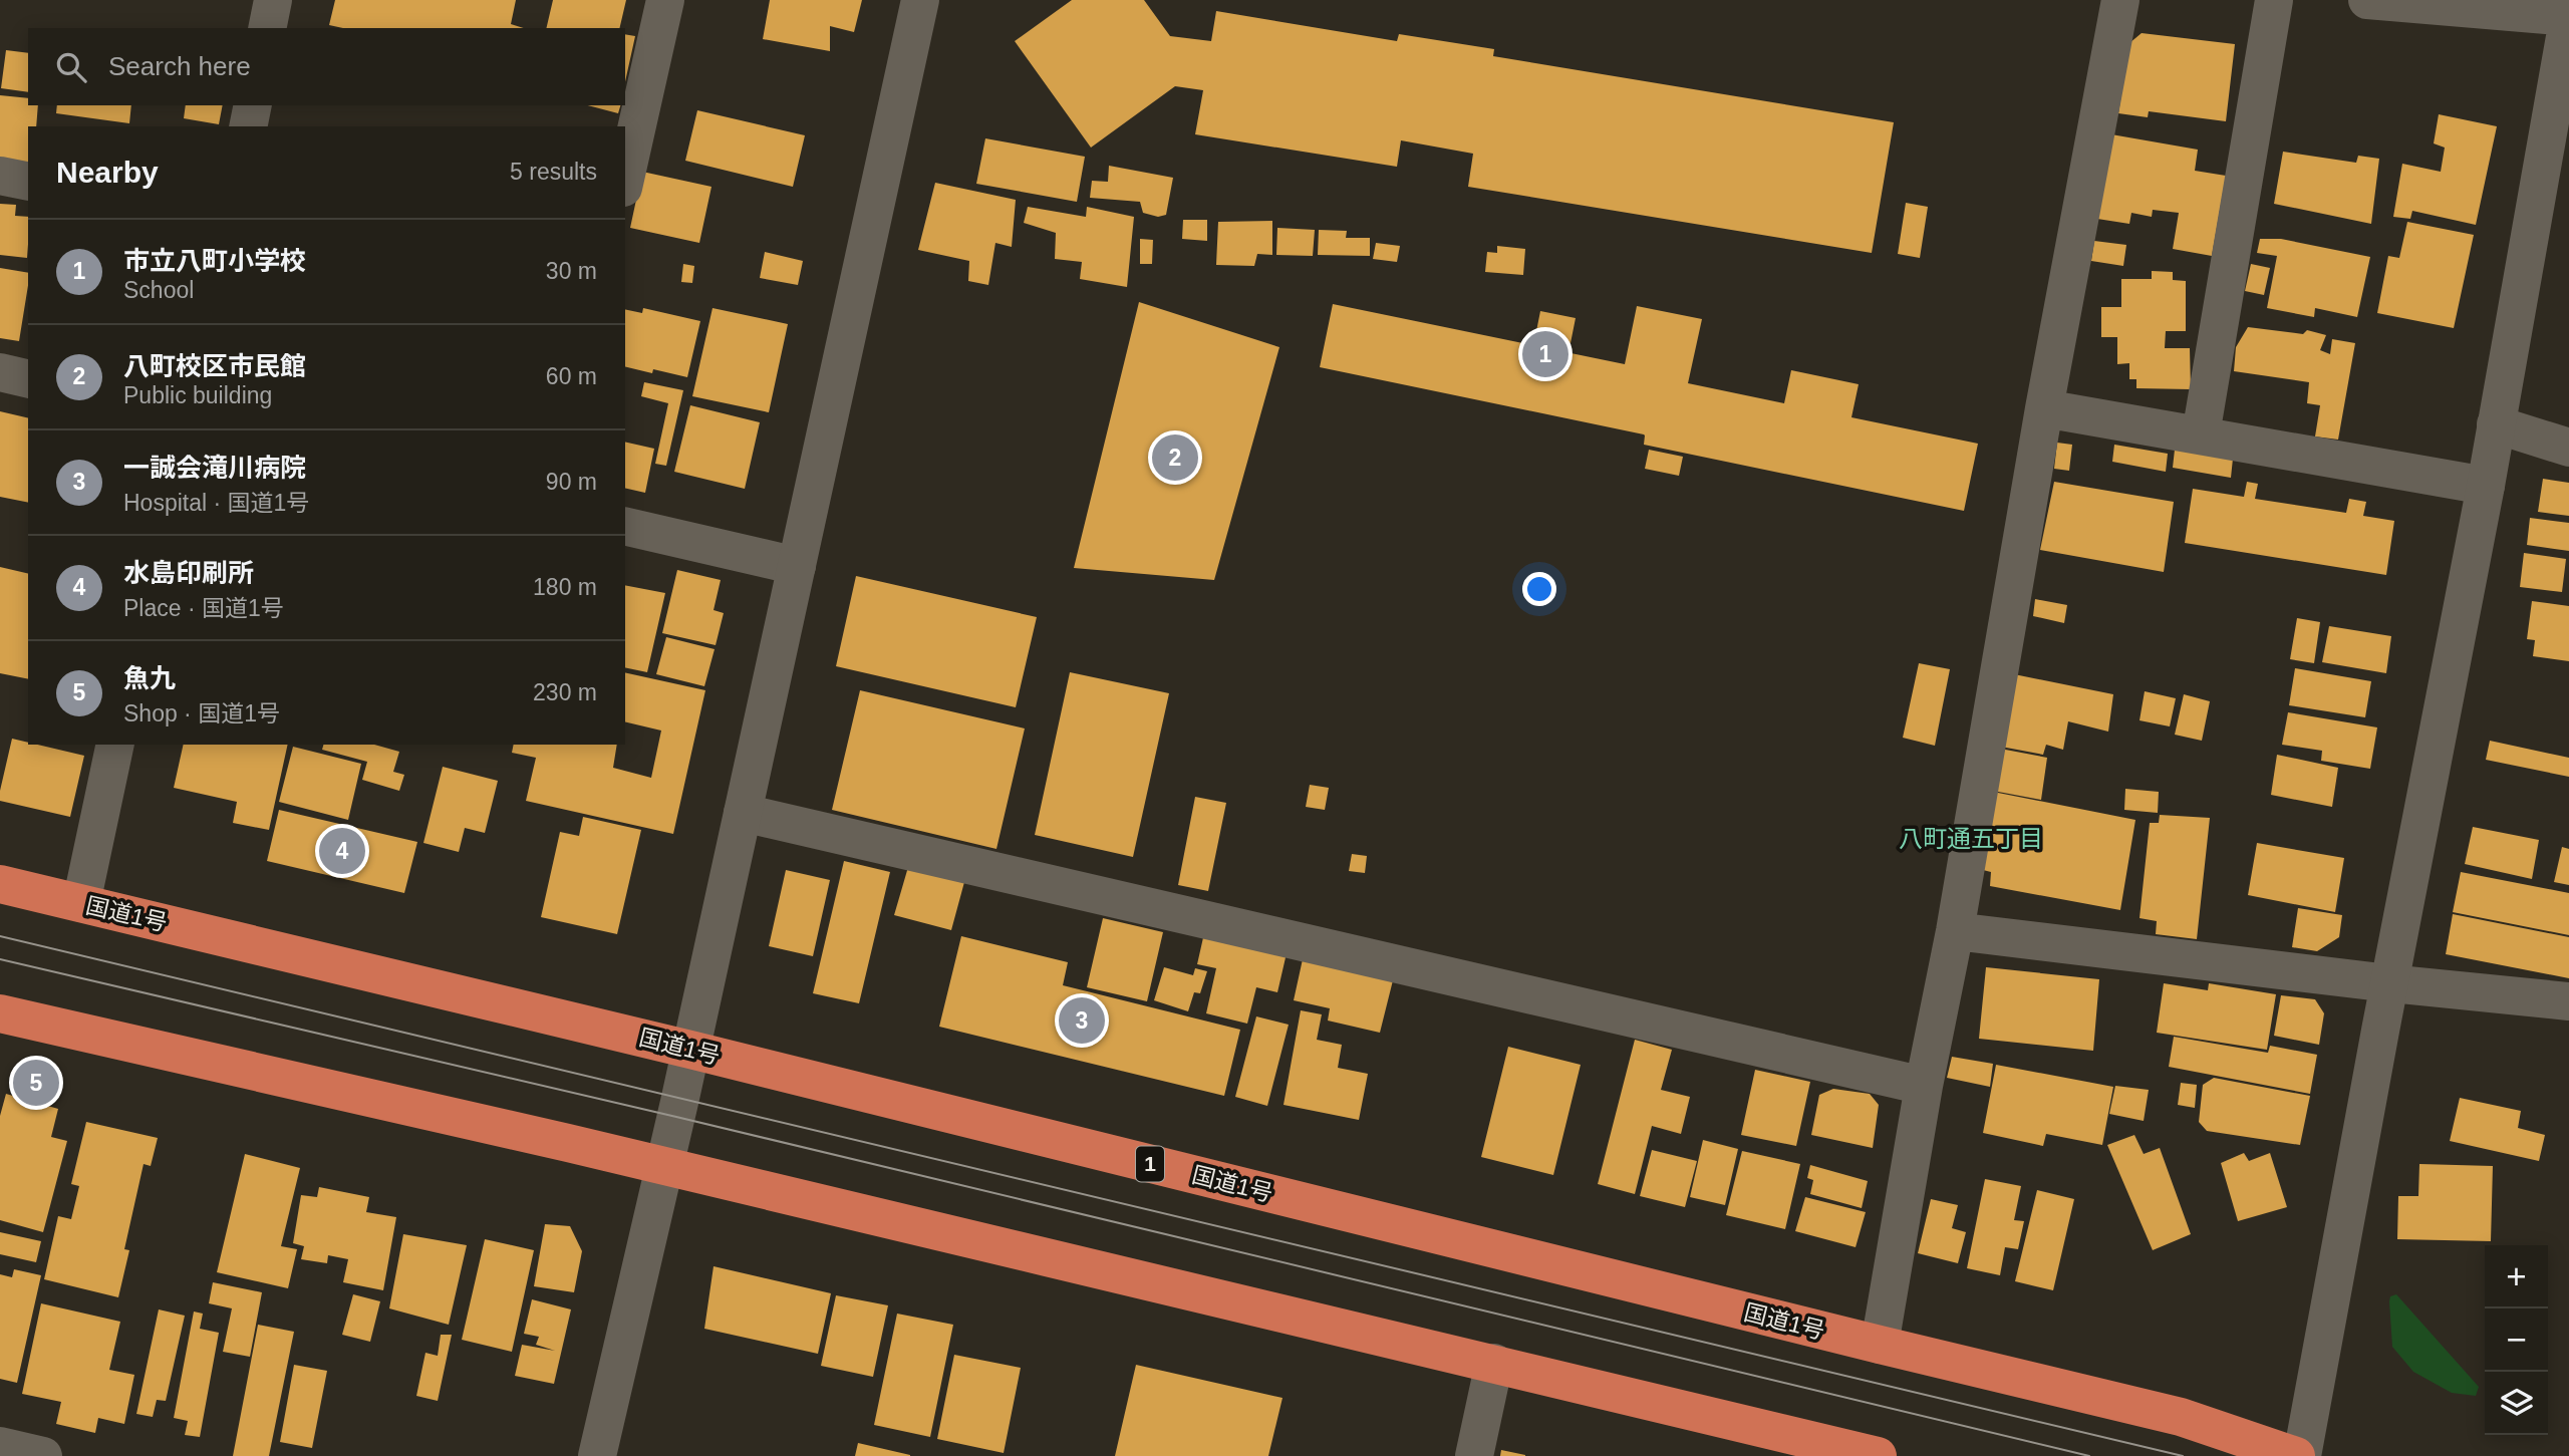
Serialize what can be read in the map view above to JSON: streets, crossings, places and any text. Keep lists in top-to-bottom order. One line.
{"streets":{"highway":["国道1号","1"]},"districts":["八町通五丁目"],"page":{"search":"Search here","heading":["Nearby","5 results"],"list":[{"mark":"1","name":"市立八町小学校","note":"School","value":"30 m"},{"mark":"2","name":"八町校区市民館","note":"Public building","value":"60 m"},{"mark":"3","name":"一誠会滝川病院","note":"Hospital · 国道1号","value":"90 m"},{"mark":"4","name":"水島印刷所","note":"Place · 国道1号","value":"180 m"},{"mark":"5","name":"魚九","note":"Shop · 国道1号","value":"230 m"}],"pins":["1","2","4","3","5"],"map_buttons":["+","−"]}}
